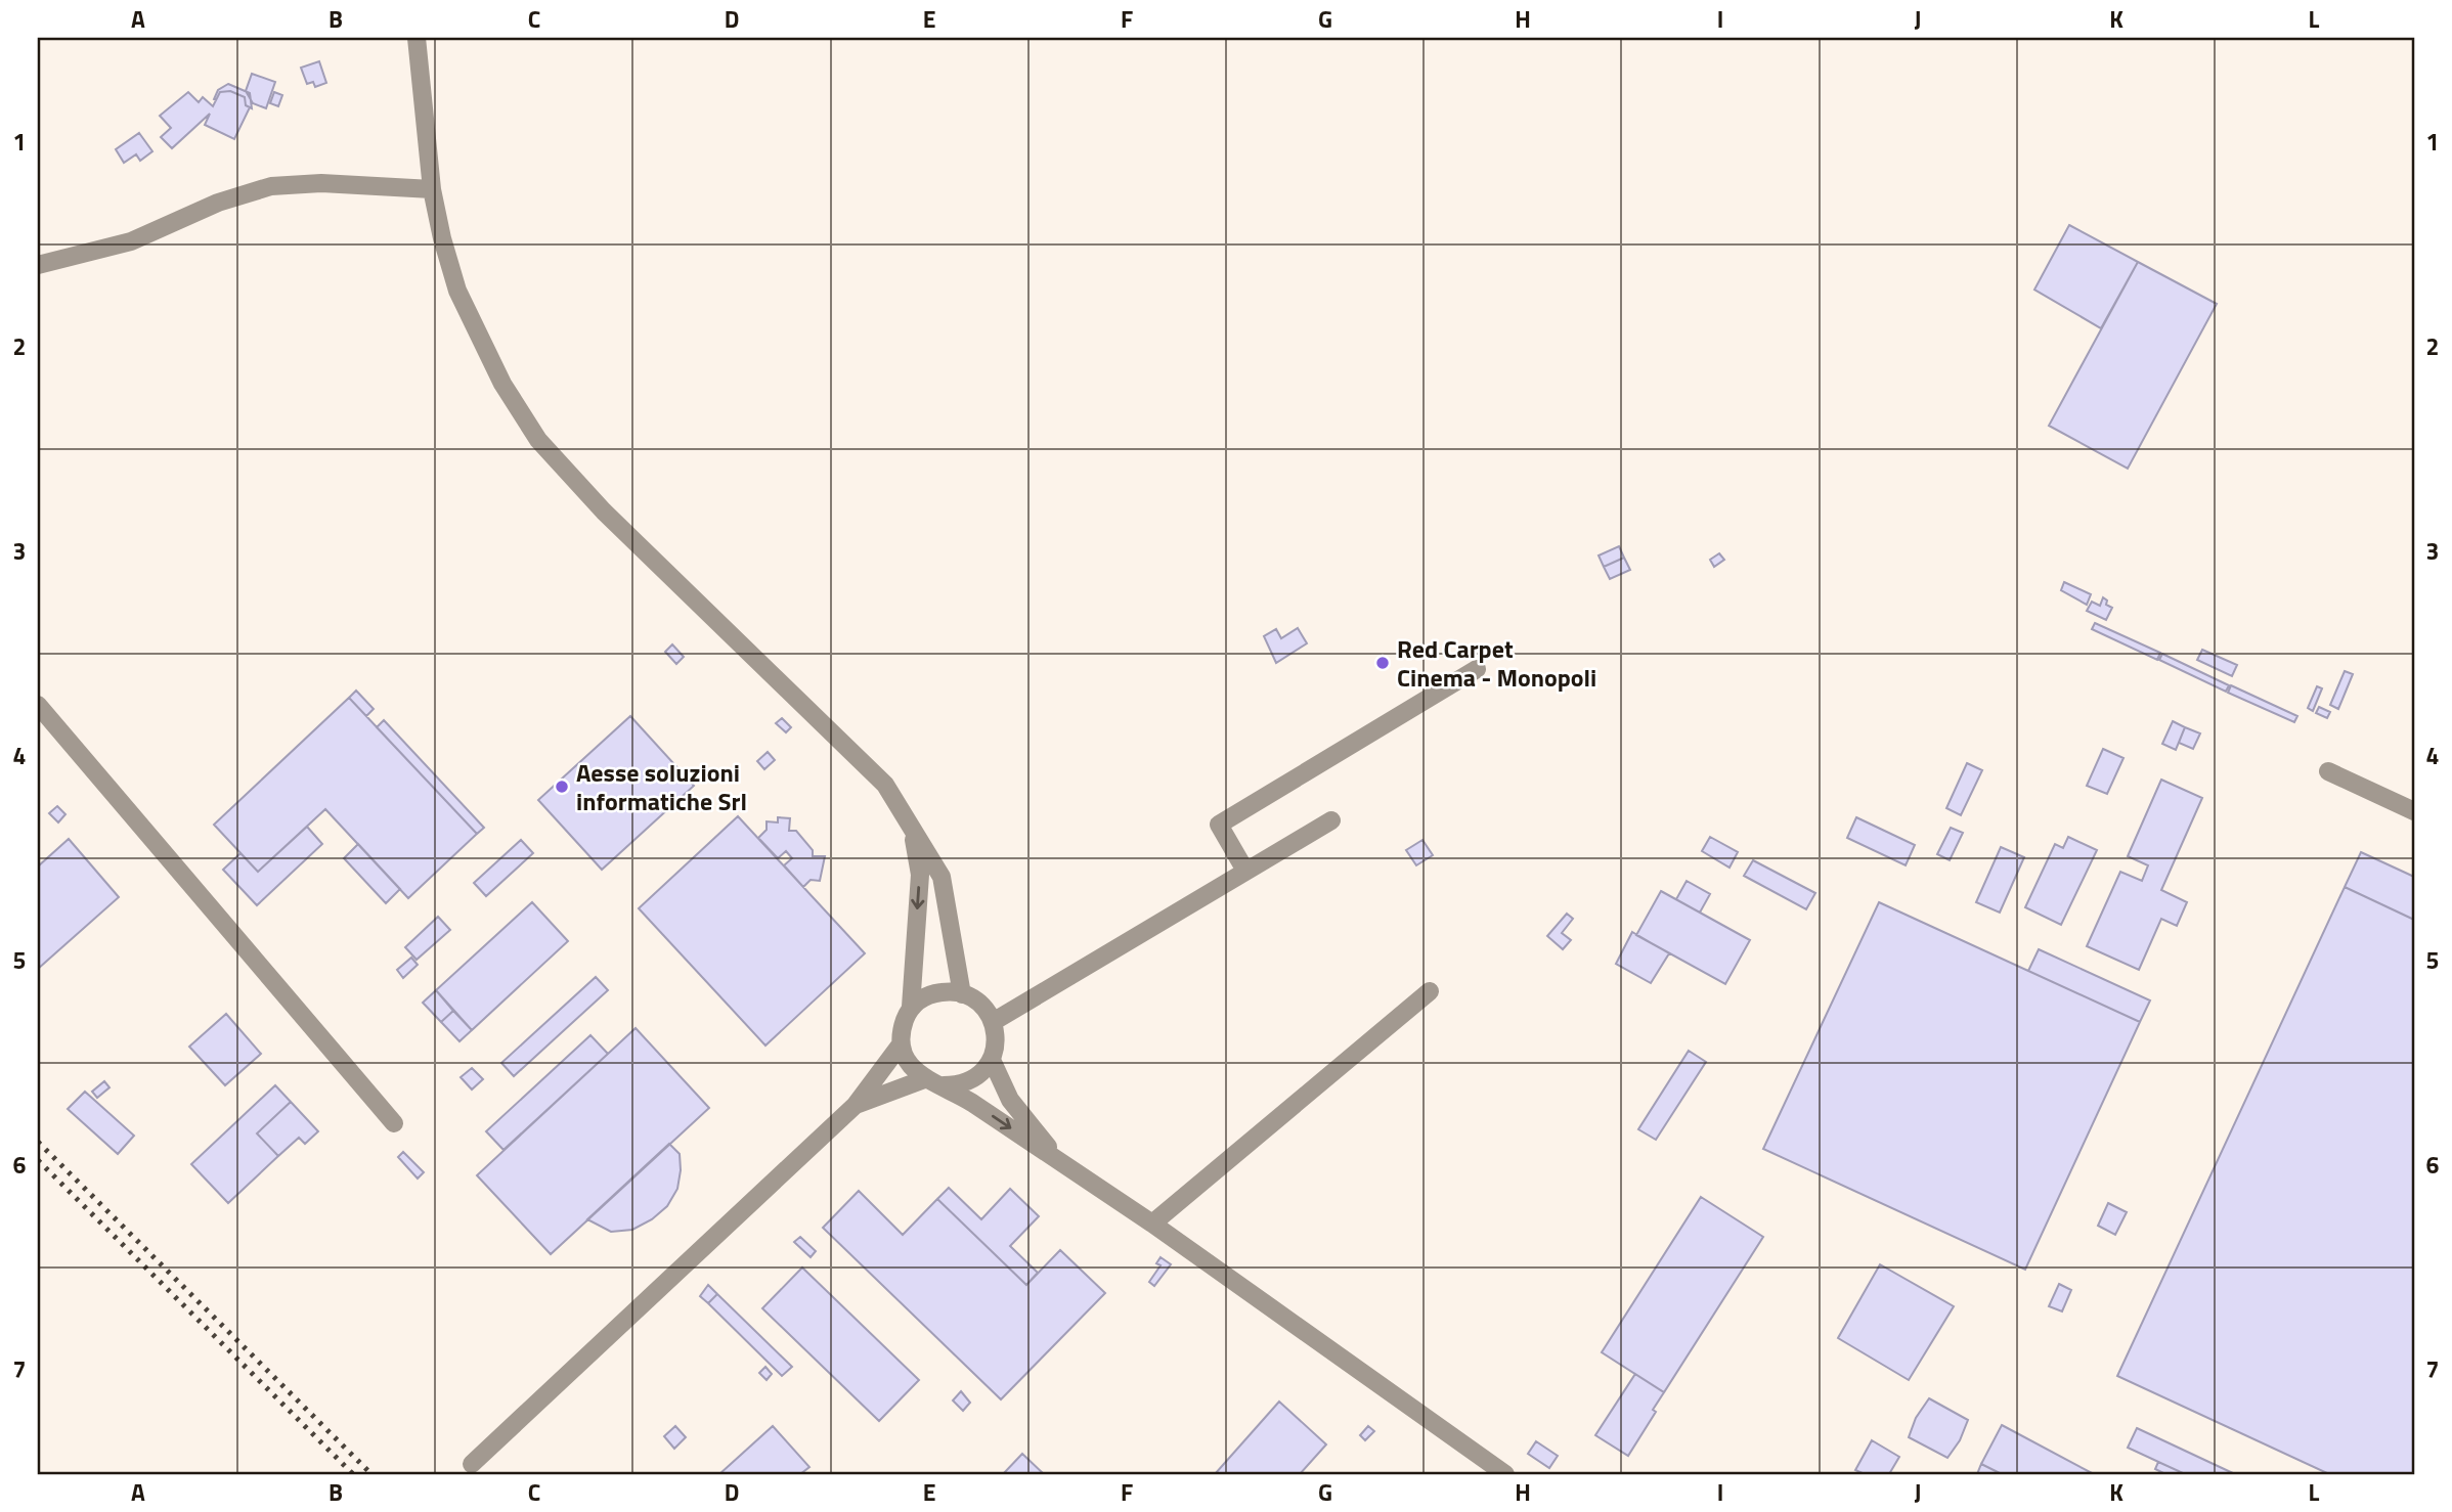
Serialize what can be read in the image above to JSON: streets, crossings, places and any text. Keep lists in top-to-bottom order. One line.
{"places":["Red Carpet Cinema - Monopoli","Aesse soluzioni informatiche Srl"],"grid":{"columns":["A","B","C","D","E","F","G","H","I","J","K","L"],"rows":["1","2","3","4","5","6","7"]}}
